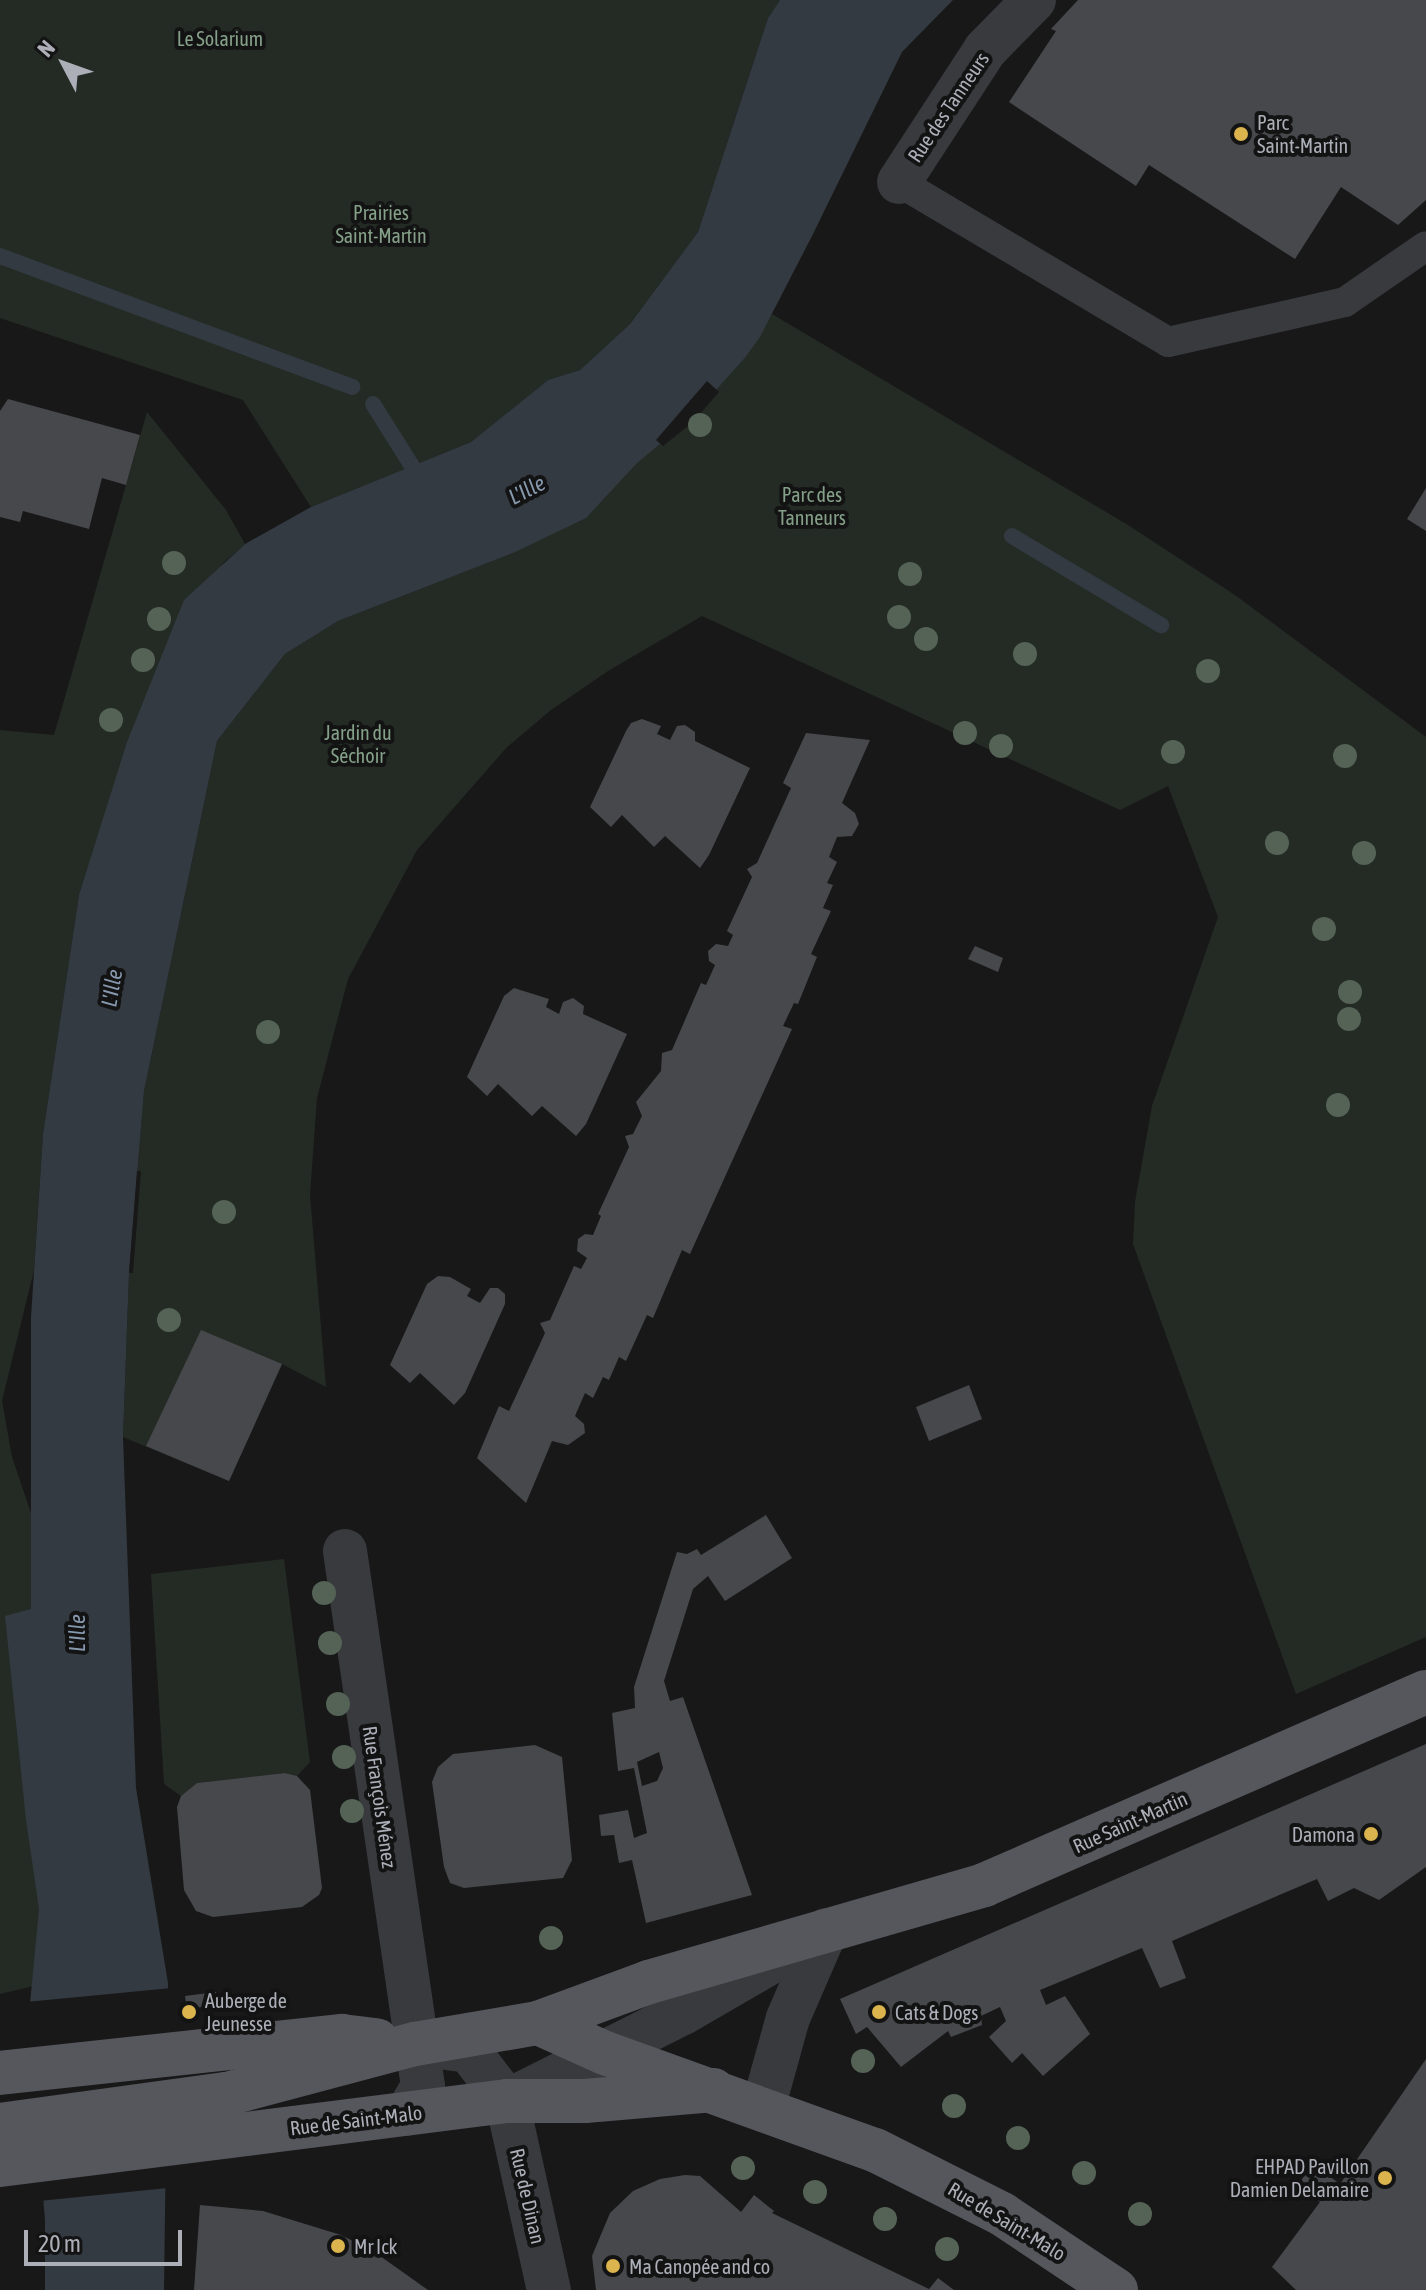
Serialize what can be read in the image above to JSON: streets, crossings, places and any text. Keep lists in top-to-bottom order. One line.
{"streets":{"main road":["Rue Saint-Martin","Rue de Saint-Malo"],"street":["Rue des Tanneurs","Rue François Ménez","Rue de Dinan"]},"crossings":[["Rue François Ménez","Rue de Saint-Malo"],["Rue Saint-Martin","Rue de Saint-Malo"],["Rue Saint-Martin","Rue de Dinan"],["Rue de Saint-Malo","Rue de Dinan"]],"water":["L'Ille"],"parks":["Le Solarium","Prairies Saint-Martin","Parc des Tanneurs","Jardin du Séchoir"],"places":["Parc Saint-Martin","Damona","Auberge de Jeunesse","Cats & Dogs","EHPAD Pavillon Damien Delamaire","Mr Ick","Ma Canopée and co"],"scale_bar":"20 m","north":"top left"}
